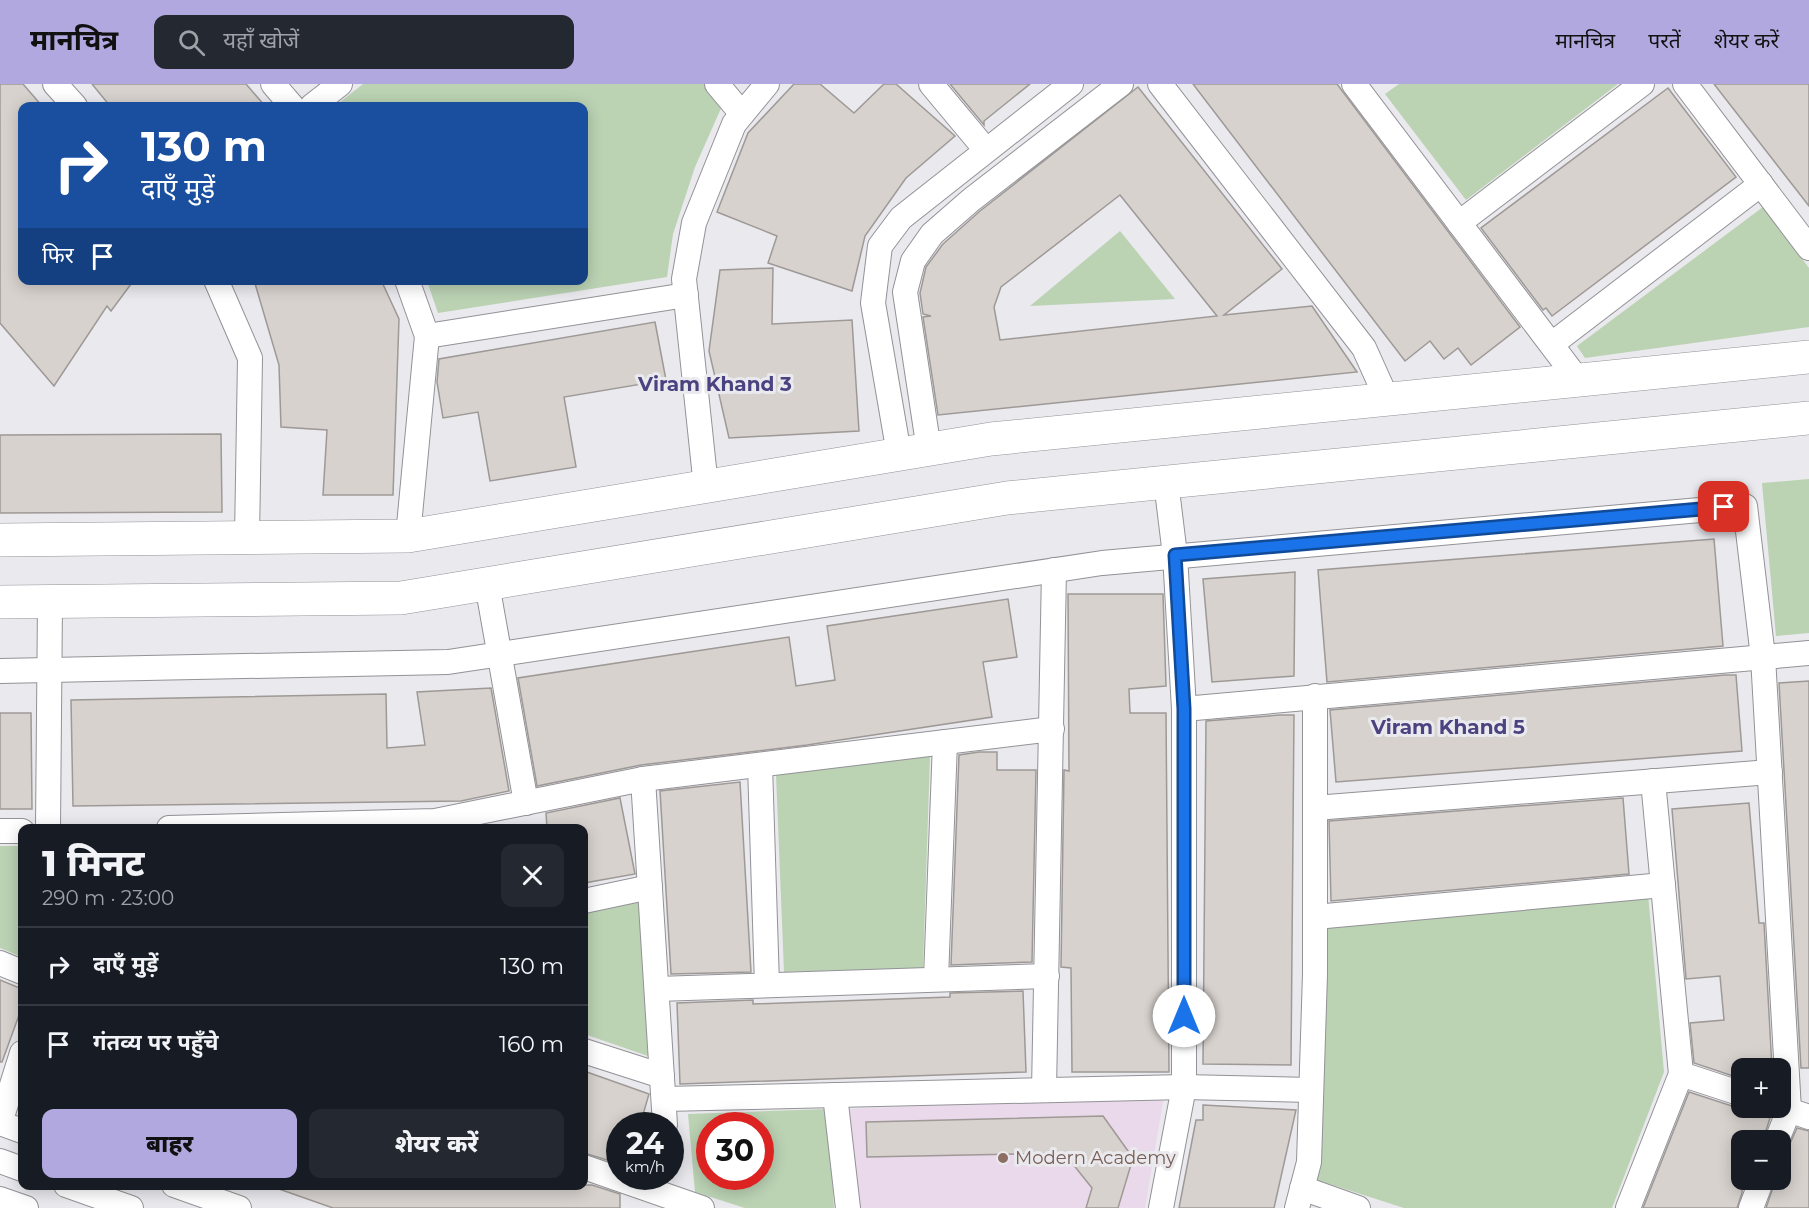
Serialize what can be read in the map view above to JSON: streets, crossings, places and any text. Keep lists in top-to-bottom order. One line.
{"districts":["Viram Khand 3","Viram Khand 5"],"places":["Modern Academy"],"page":{"header":"मानचित्र","search":"यहाँ खोजें","nav":["मानचित्र","परतें","शेयर करें"],"turn":["130 m","दाएँ मुड़ें"],"then":"फिर","heading":["1 मिनट","290 m · 23:00"],"list":[{"name":"दाएँ मुड़ें","value":"130 m"},{"name":"गंतव्य पर पहुँचे","value":"160 m"}],"map_buttons":["+","−"],"buttons":["बाहर","शेयर करें"],"speed":"24 km/h","limit":"30"}}
